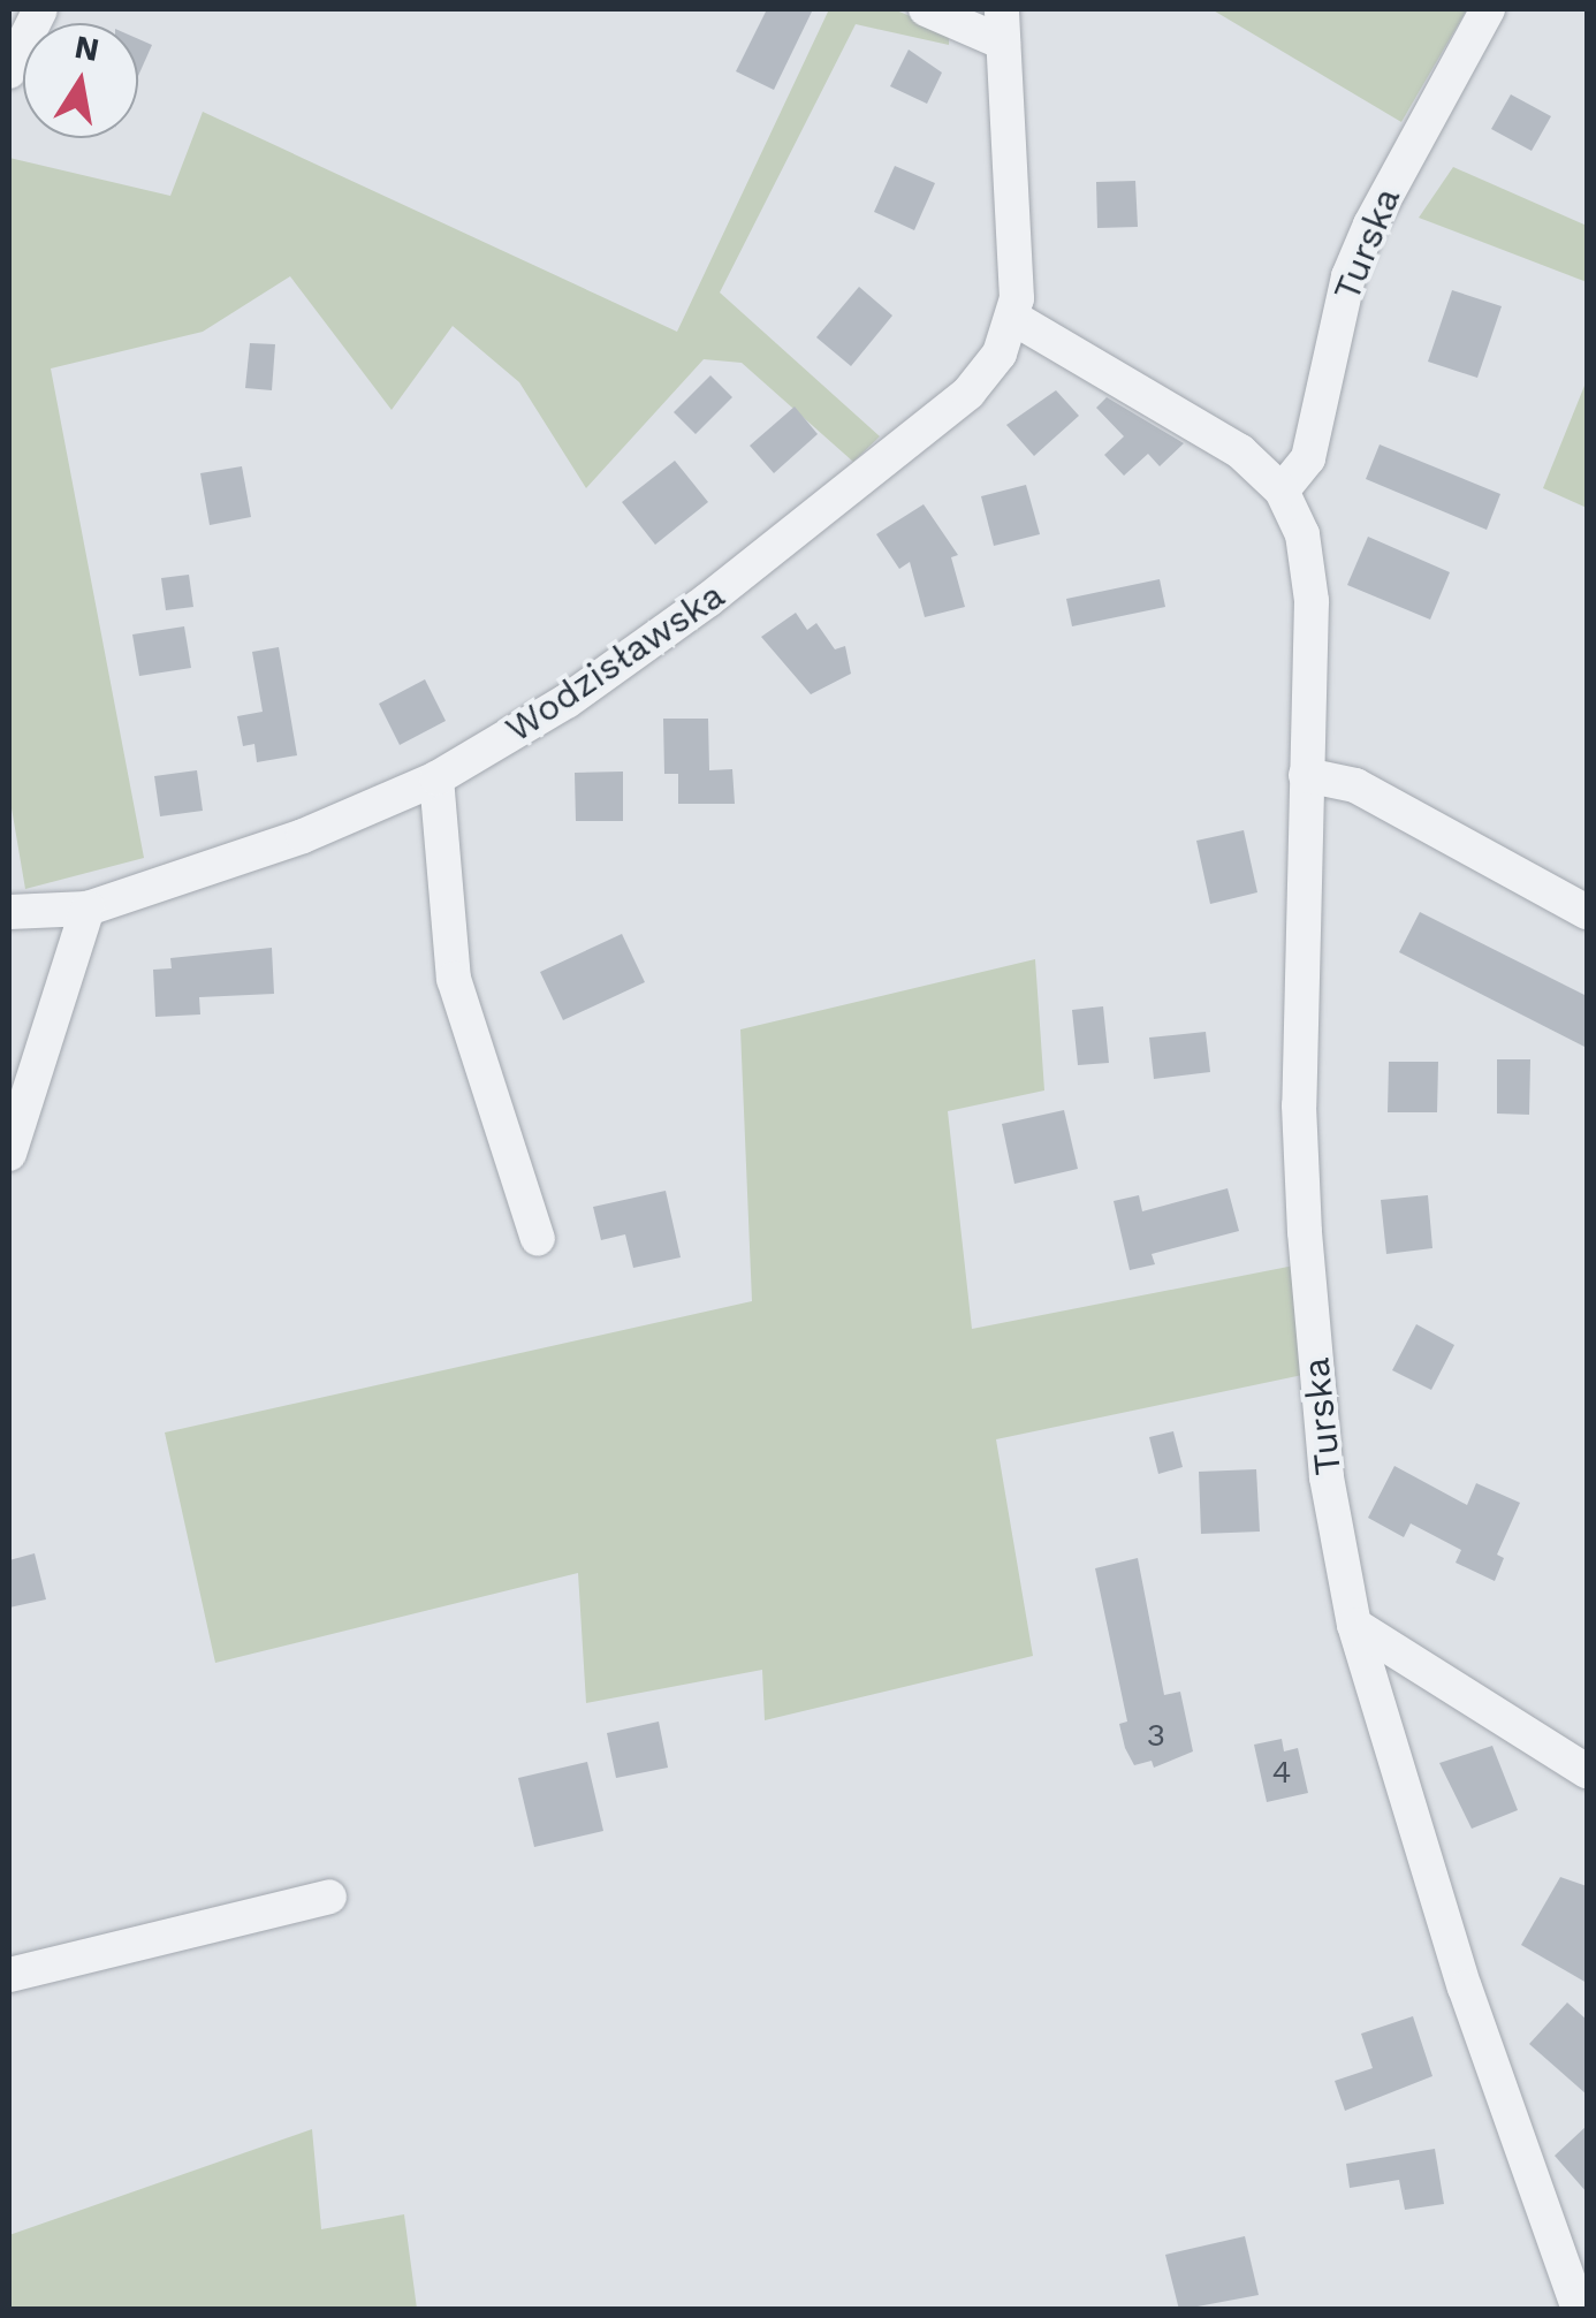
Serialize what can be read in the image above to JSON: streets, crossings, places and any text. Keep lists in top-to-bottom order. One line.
{"streets":{"street":["Turska","Wodzisławska"]},"crossings":[["Turska","Wodzisławska"]],"house_numbers":["3","4"],"north":"top"}
